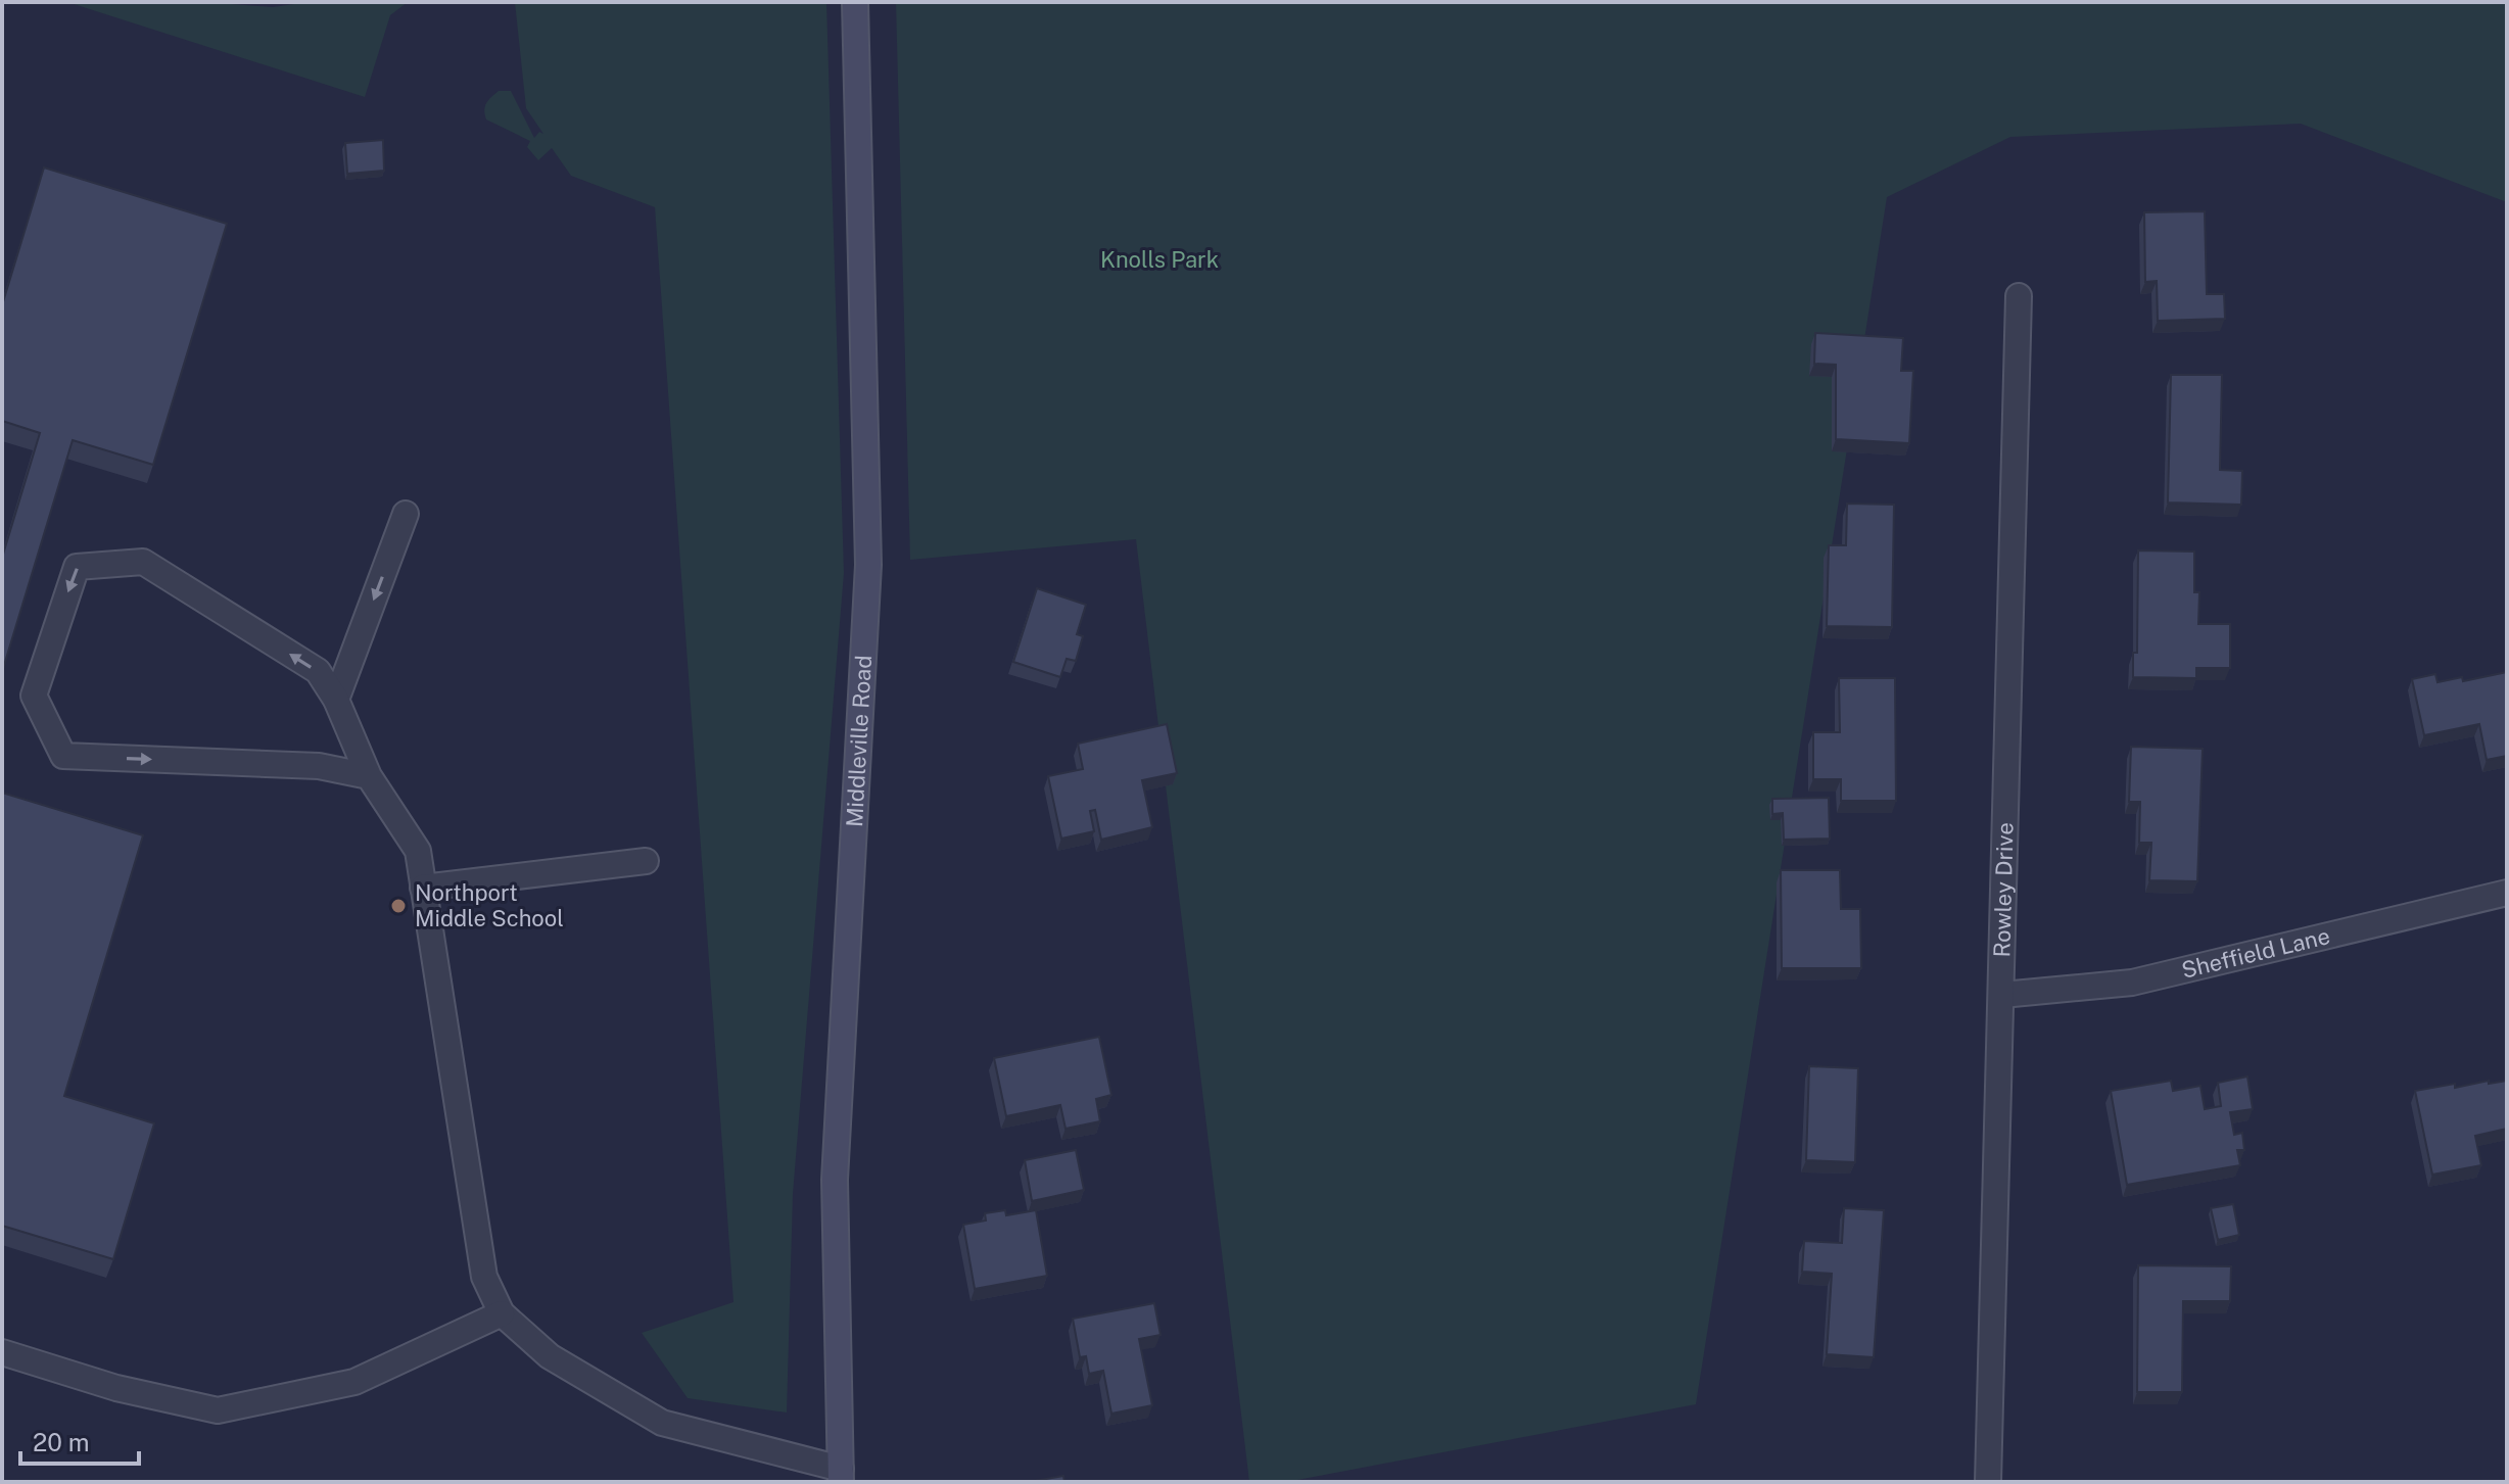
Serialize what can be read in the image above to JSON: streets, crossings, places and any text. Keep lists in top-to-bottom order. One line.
{"streets":{"street":["Middleville Road","Rowley Drive","Sheffield Lane"]},"crossings":[["Rowley Drive","Sheffield Lane"]],"parks":["Knolls Park"],"places":["Northport Middle School"],"scale_bar":"20 m"}
